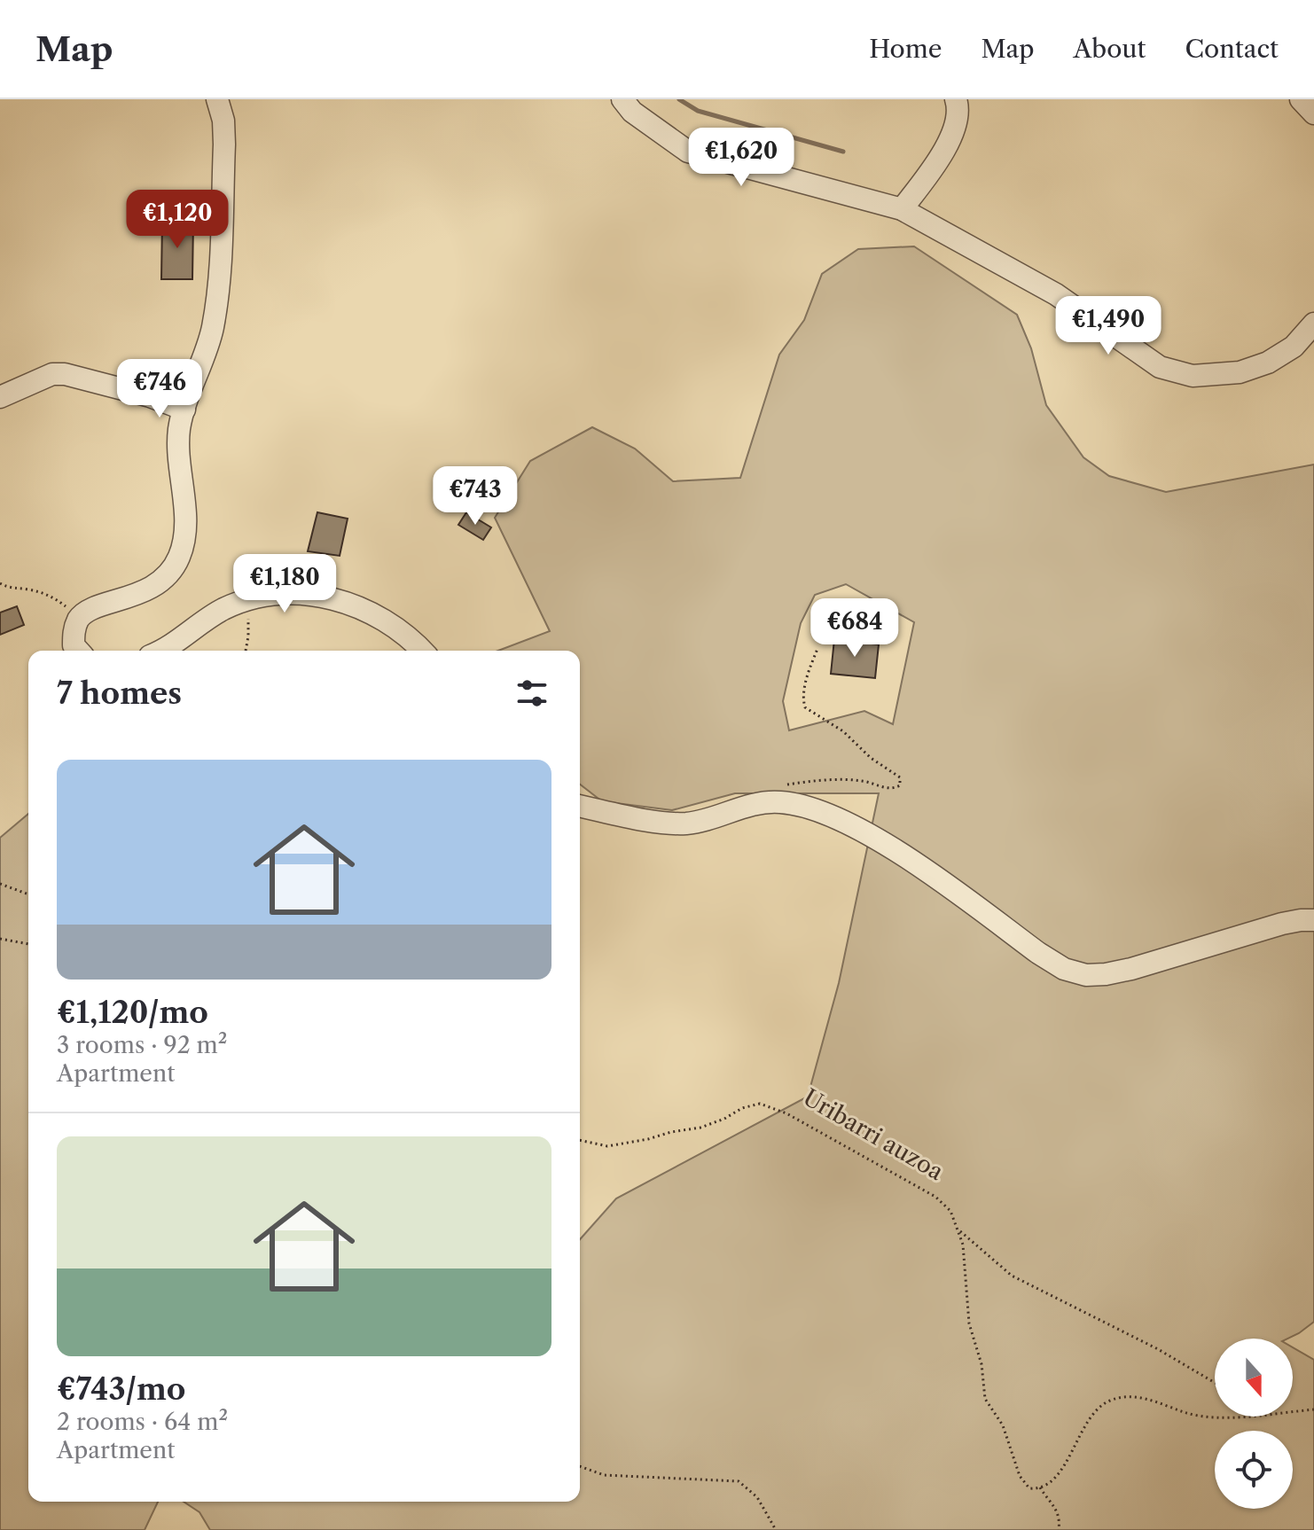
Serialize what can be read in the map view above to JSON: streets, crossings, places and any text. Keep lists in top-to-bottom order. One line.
{"streets":{"path":["Uribarri auzoa"]},"north":"bottom","page":{"header":"Map","nav":["Home","Map","About","Contact"],"price":["€1,620","€1,120","€1,490","€746","€743","€1,180","€684"],"heading":"7 homes","list":[{"name":"€1,120/mo","note":"3 rooms · 92 m² · Apartment"},{"name":"€743/mo","note":"2 rooms · 64 m² · Apartment"}]}}
